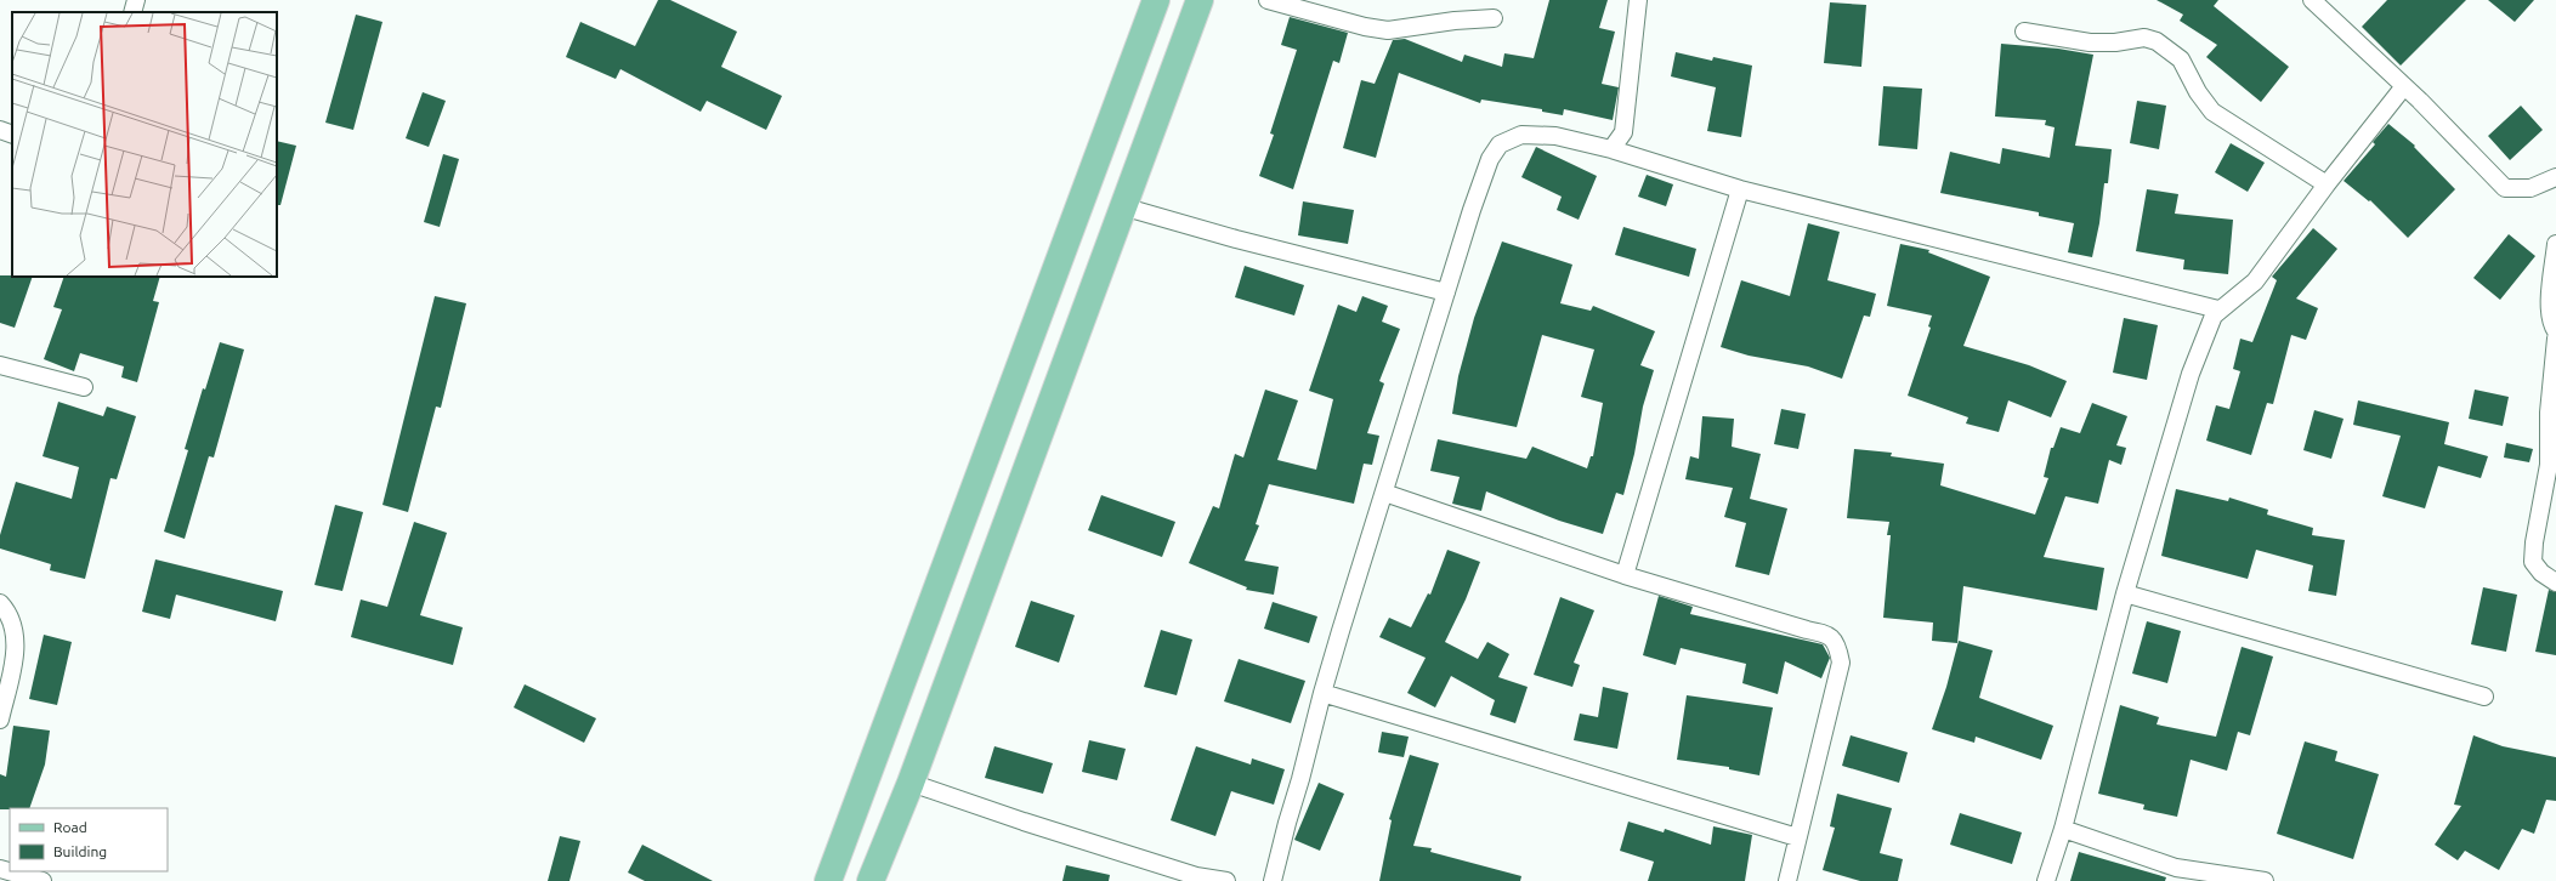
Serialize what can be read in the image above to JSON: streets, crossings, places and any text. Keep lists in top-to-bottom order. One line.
{"legend":["Road","Building"]}
